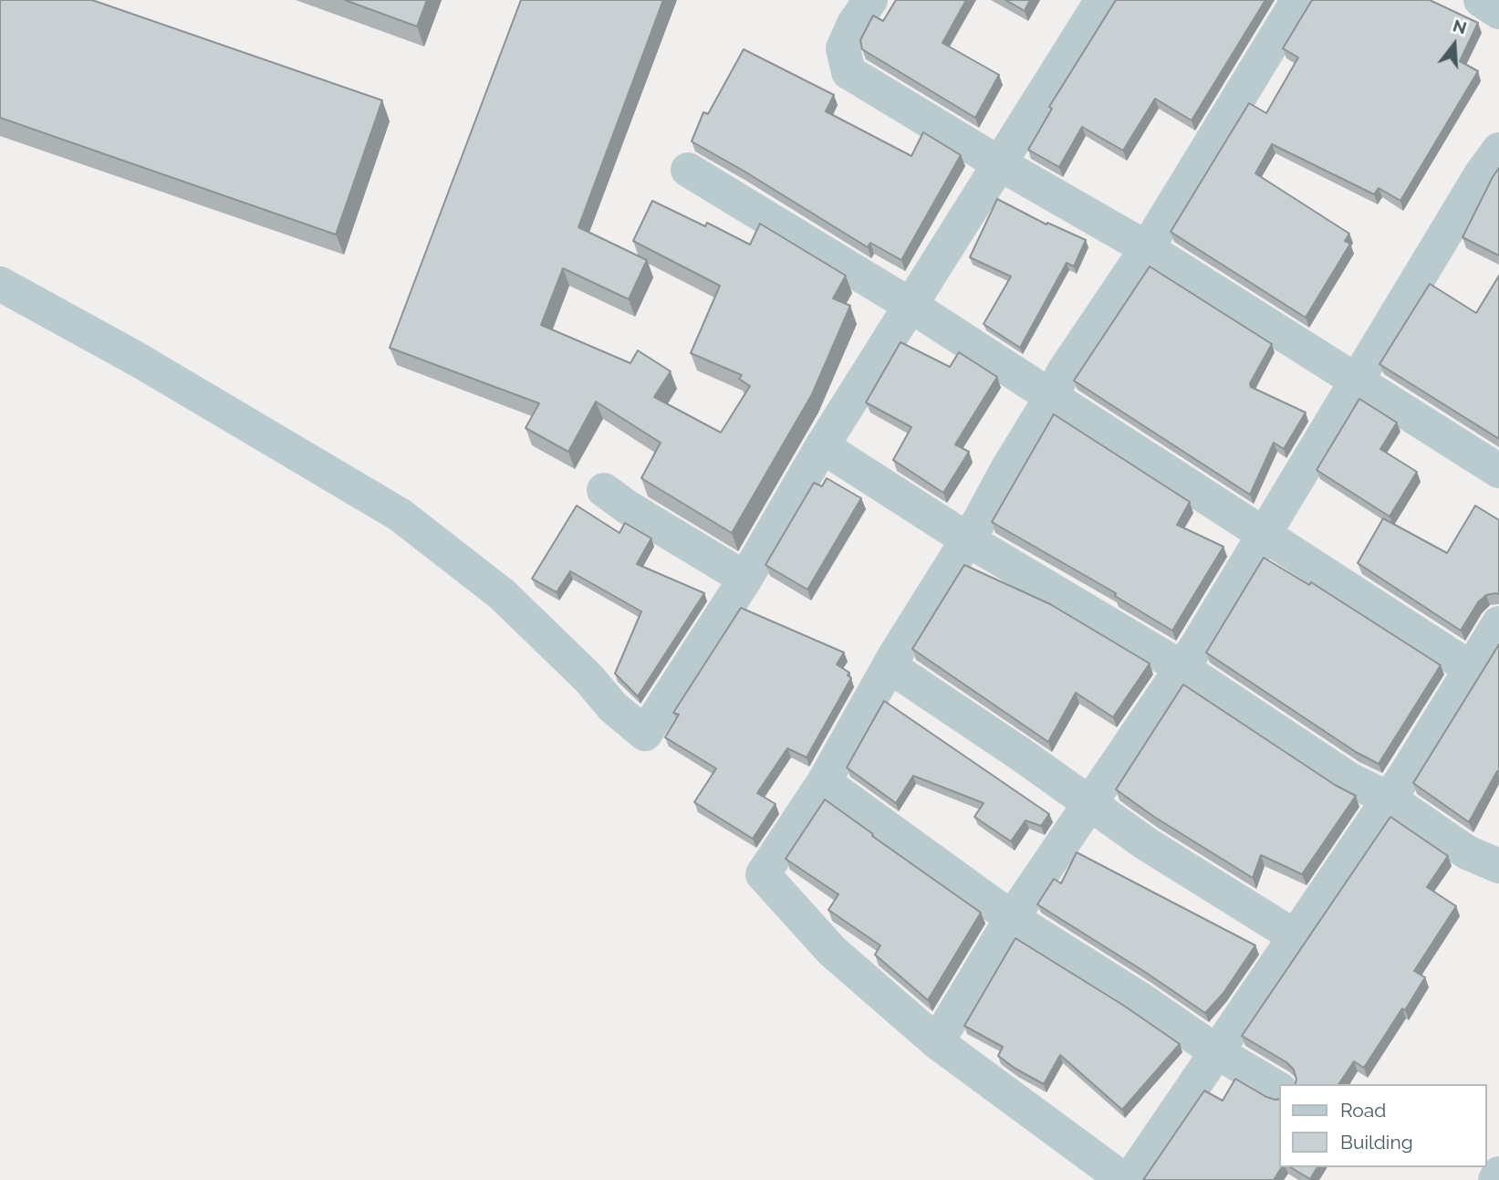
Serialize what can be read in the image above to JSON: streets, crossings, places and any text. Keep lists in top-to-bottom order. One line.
{"legend":["Road","Building"],"north":"top"}
